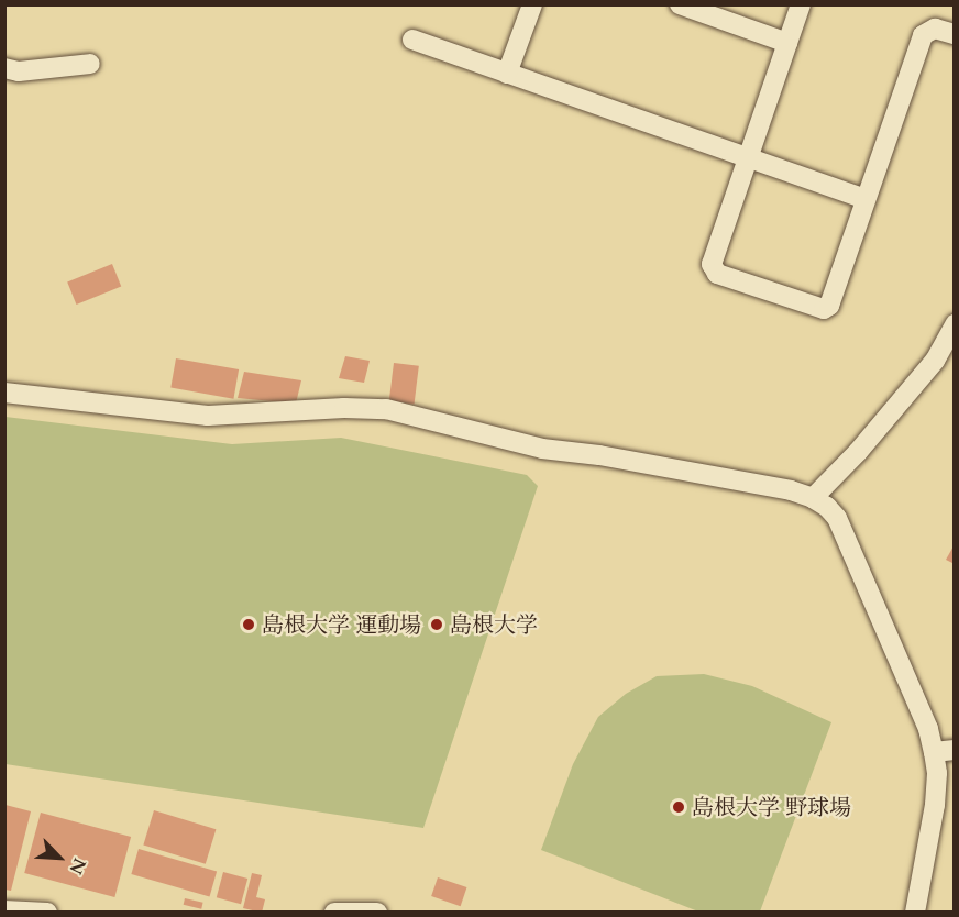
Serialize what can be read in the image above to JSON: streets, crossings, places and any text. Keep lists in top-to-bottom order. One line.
{"places":["島根大学 運動場","島根大学","島根大学 野球場"],"north":"bottom right"}
